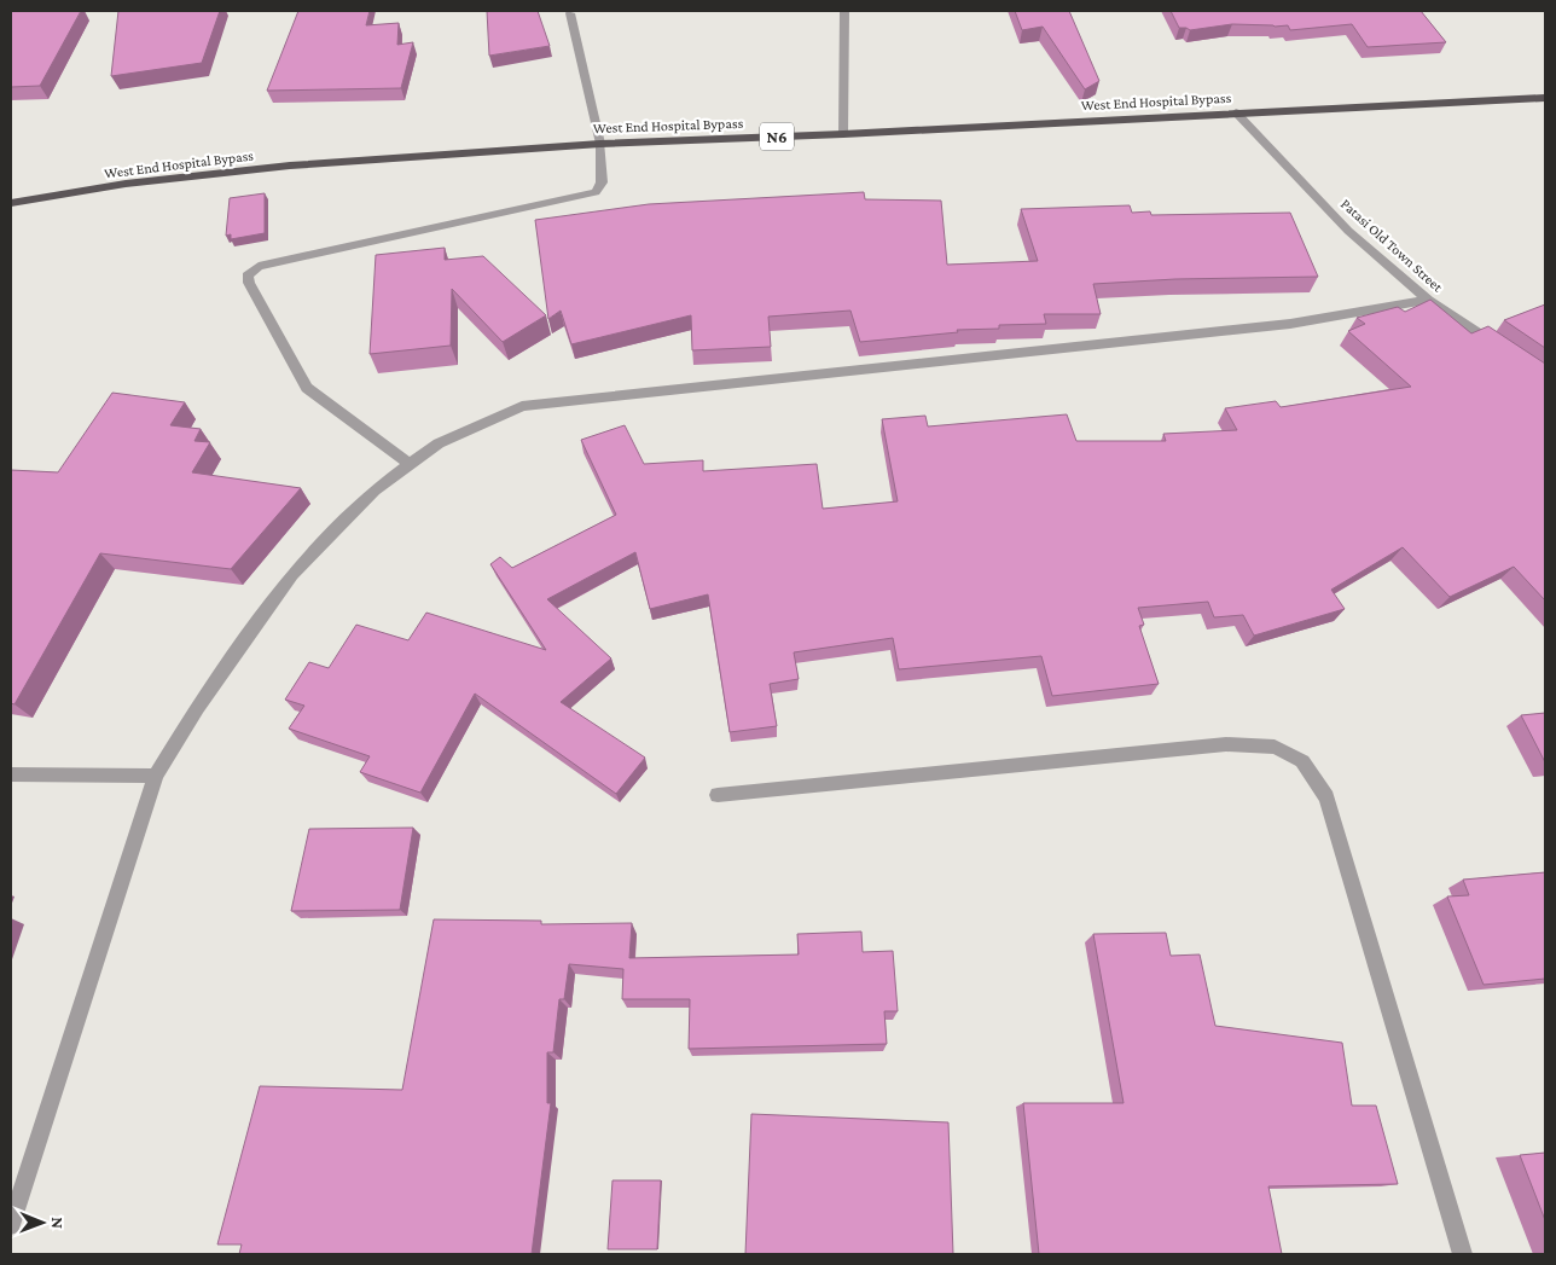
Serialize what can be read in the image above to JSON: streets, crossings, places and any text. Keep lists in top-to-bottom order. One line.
{"streets":{"highway":["West End Hospital Bypass","N6"],"street":["Patasi Old Town Street"]},"crossings":[["West End Hospital Bypass","Patasi Old Town Street"]],"north":"right"}
